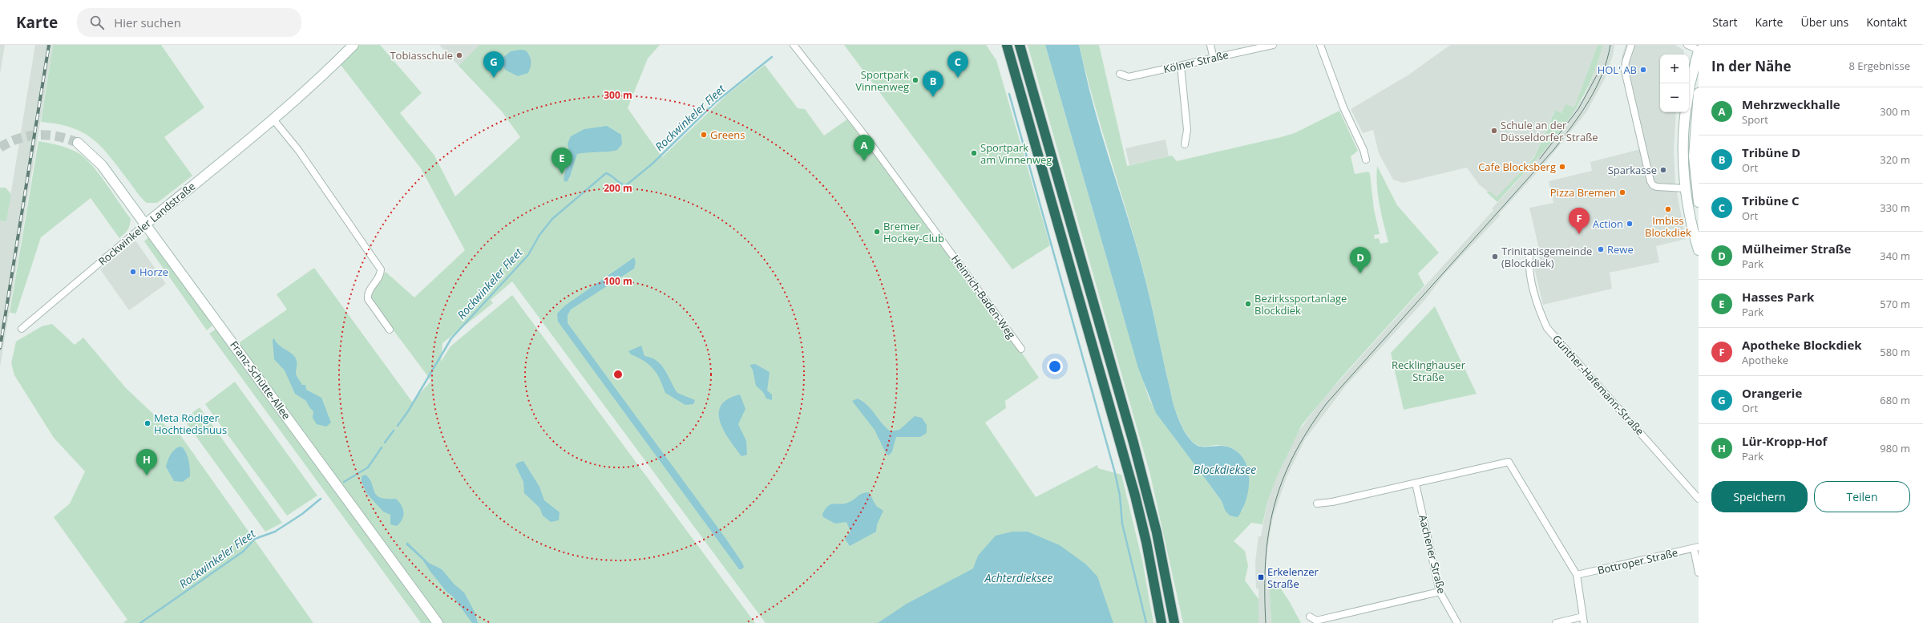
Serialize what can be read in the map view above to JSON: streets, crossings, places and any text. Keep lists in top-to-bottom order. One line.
{"streets":{"main road":["Rockwinkeler Landstraße","Franz-Schütte-Allee"],"street":["Kölner Straße","Heinrich-Baden-Weg","Günther-Hafemann-Straße","Aachener Straße","Bottroper Straße"]},"crossings":[["Rockwinkeler Landstraße","Franz-Schütte-Allee"]],"water":["Rockwinkeler Fleet","Blockdieksee","Achterdieksee"],"parks":["Recklinghauser Straße"],"places":{"other":["Tobiasschule","HOL' AB","Sportpark Vinnenweg","Schule an der Düsseldorfer Straße","Greens","Sportpark am Vinnenweg","Cafe Blocksberg","Sparkasse","Pizza Bremen","Imbiss Blockdiek","Action","Bremer Hockey-Club","Rewe","Trinitatisgemeinde (Blockdiek)","Horze","Bezirkssportanlage Blockdiek","Meta Rödiger Hochtiedshuus"],"transit":["Erkelenzer Straße"]},"page":{"header":"Karte","search":"Hier suchen","nav":["Start","Karte","Über uns","Kontakt"],"heading":["In der Nähe","8 Ergebnisse"],"pins":["C","G","B","A","E","F","D","H"],"map_buttons":["+","−"],"list":[{"mark":"A","name":"Mehrzweckhalle","note":"Sport","value":"300 m"},{"mark":"B","name":"Tribüne D","note":"Ort","value":"320 m"},{"mark":"C","name":"Tribüne C","note":"Ort","value":"330 m"},{"mark":"D","name":"Mülheimer Straße","note":"Park","value":"340 m"},{"mark":"E","name":"Hasses Park","note":"Park","value":"570 m"},{"mark":"F","name":"Apotheke Blockdiek","note":"Apotheke","value":"580 m"},{"mark":"G","name":"Orangerie","note":"Ort","value":"680 m"},{"mark":"H","name":"Lür-Kropp-Hof","note":"Park","value":"980 m"}],"buttons":["Speichern","Teilen"]},"rings":["300 m","200 m","100 m"]}
